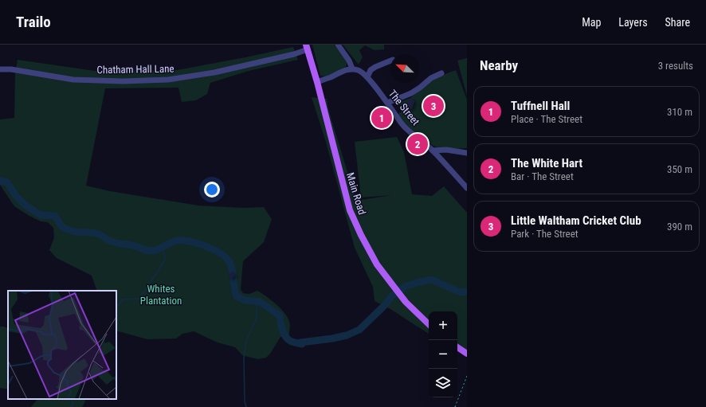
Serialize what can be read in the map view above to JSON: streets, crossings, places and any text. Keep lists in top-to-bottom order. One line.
{"streets":{"main road":["Main Road"],"street":["Chatham Hall Lane","The Street"]},"crossings":[["Chatham Hall Lane","Main Road"]],"parks":["Whites Plantation"],"north":"top left","page":{"header":"Trailo","nav":["Map","Layers","Share"],"heading":["Nearby","3 results"],"list":[{"mark":"1","name":"Tuffnell Hall","note":"Place · The Street","value":"310 m"},{"mark":"2","name":"The White Hart","note":"Bar · The Street","value":"350 m"},{"mark":"3","name":"Little Waltham Cricket Club","note":"Park · The Street","value":"390 m"}],"pins":["3","1","2"],"map_buttons":["+","−"]}}
